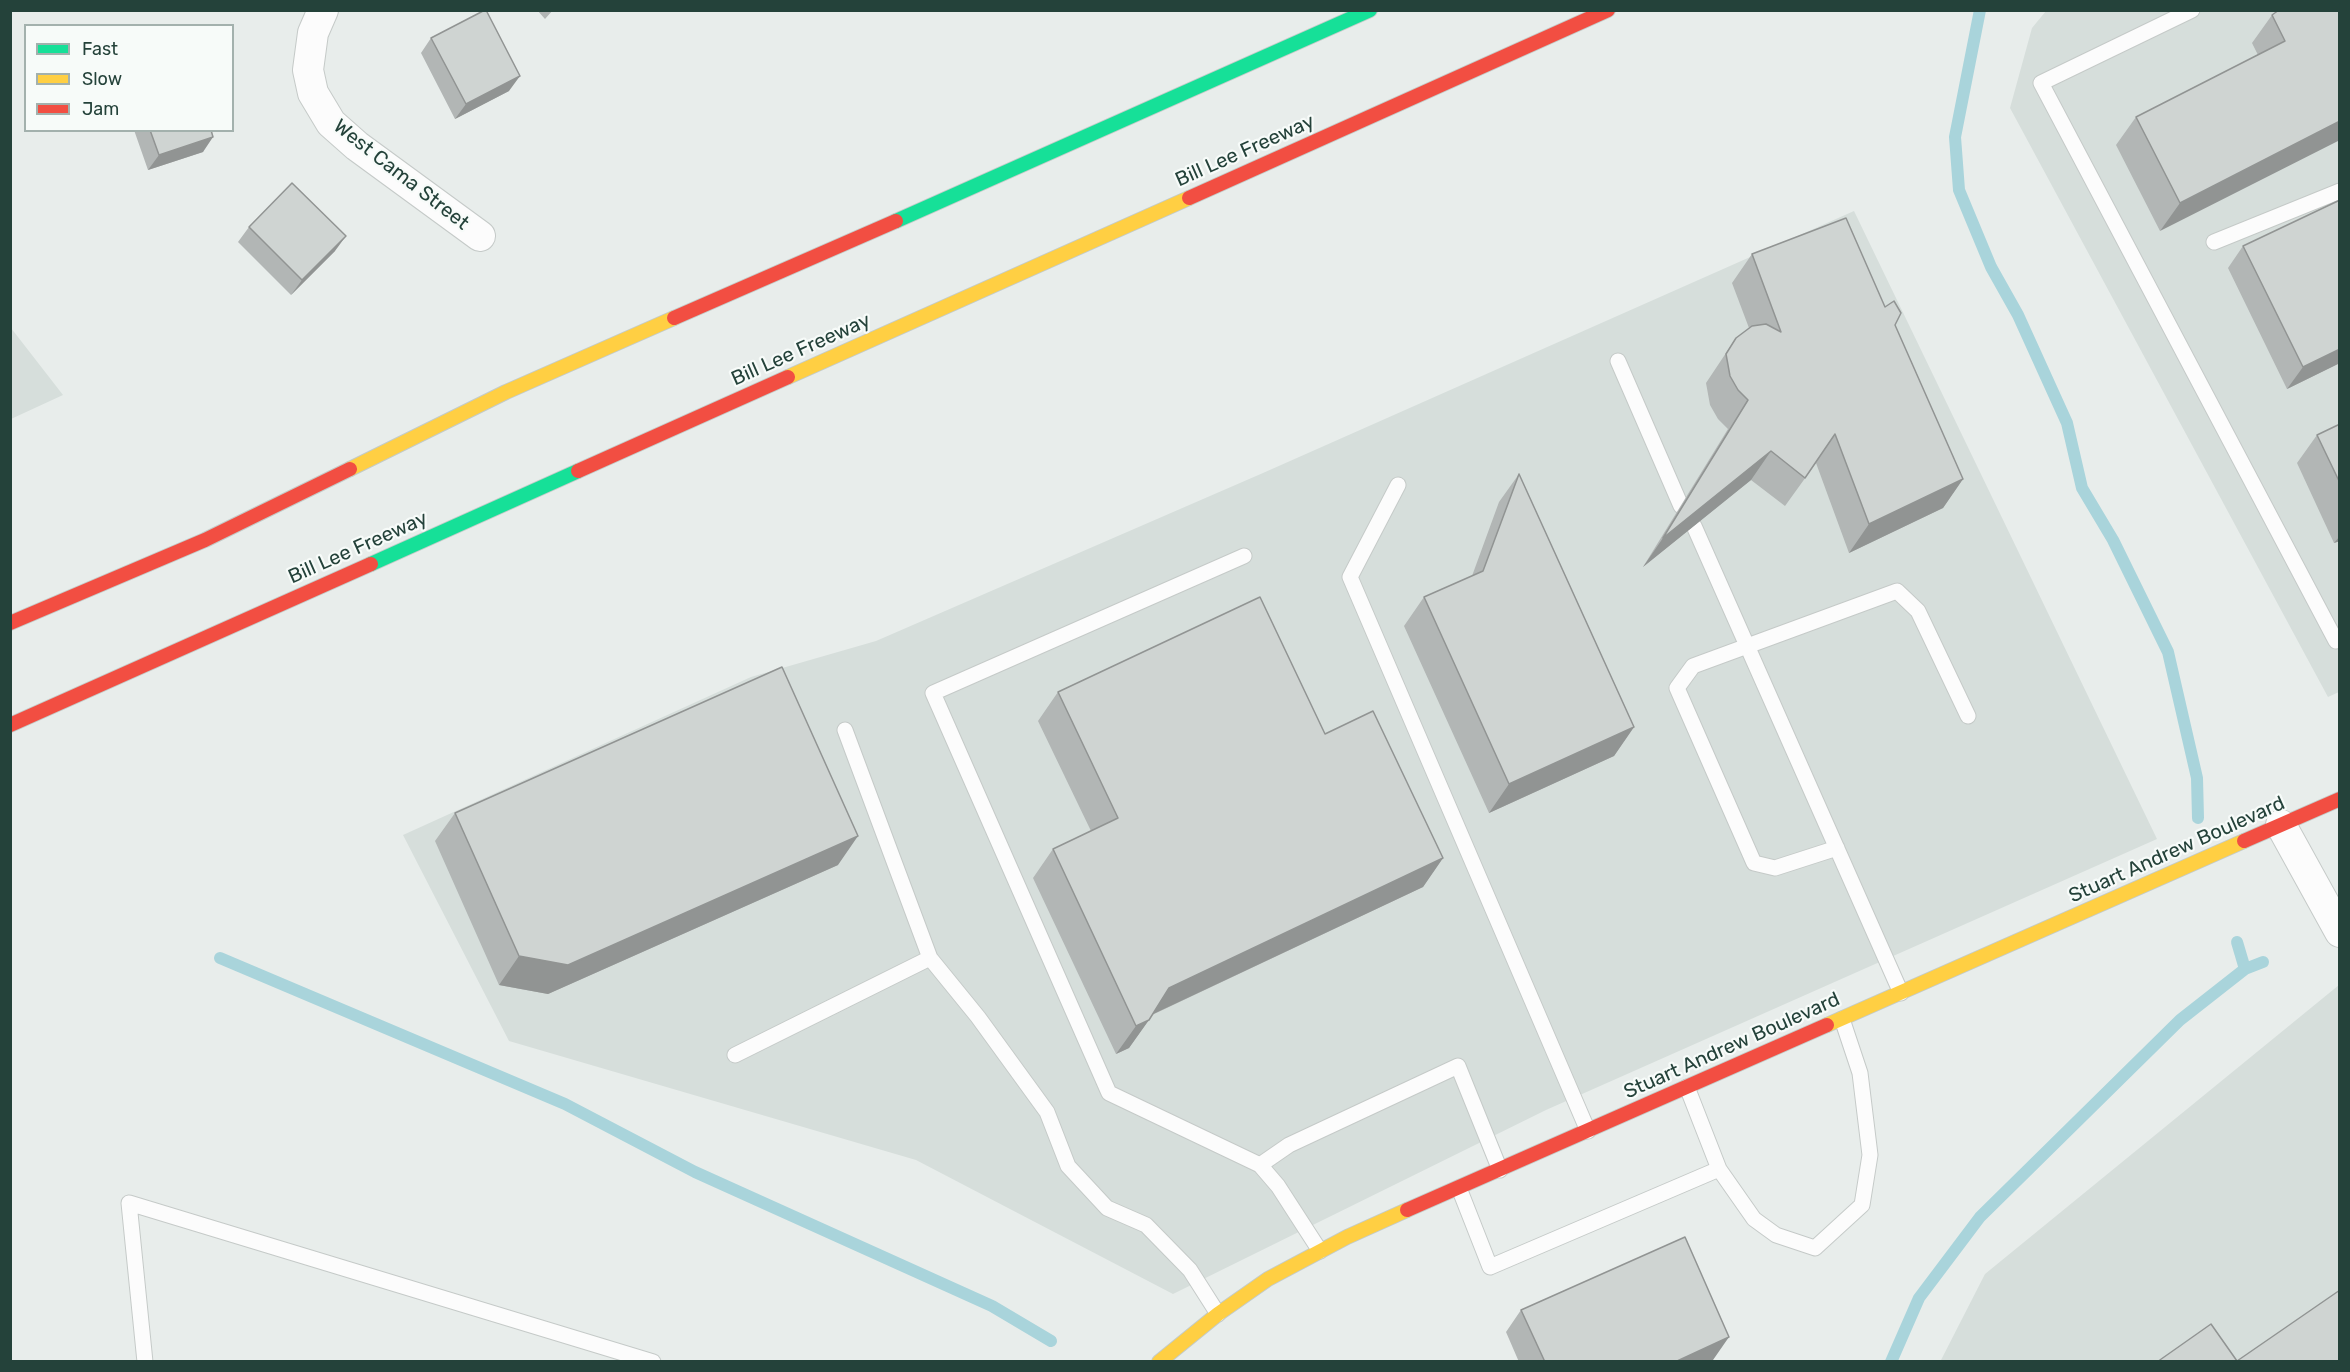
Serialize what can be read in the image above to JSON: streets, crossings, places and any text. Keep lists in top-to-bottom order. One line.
{"streets":{"main road":["Bill Lee Freeway","Stuart Andrew Boulevard"],"street":["West Cama Street"]},"legend":["Fast","Slow","Jam"]}
